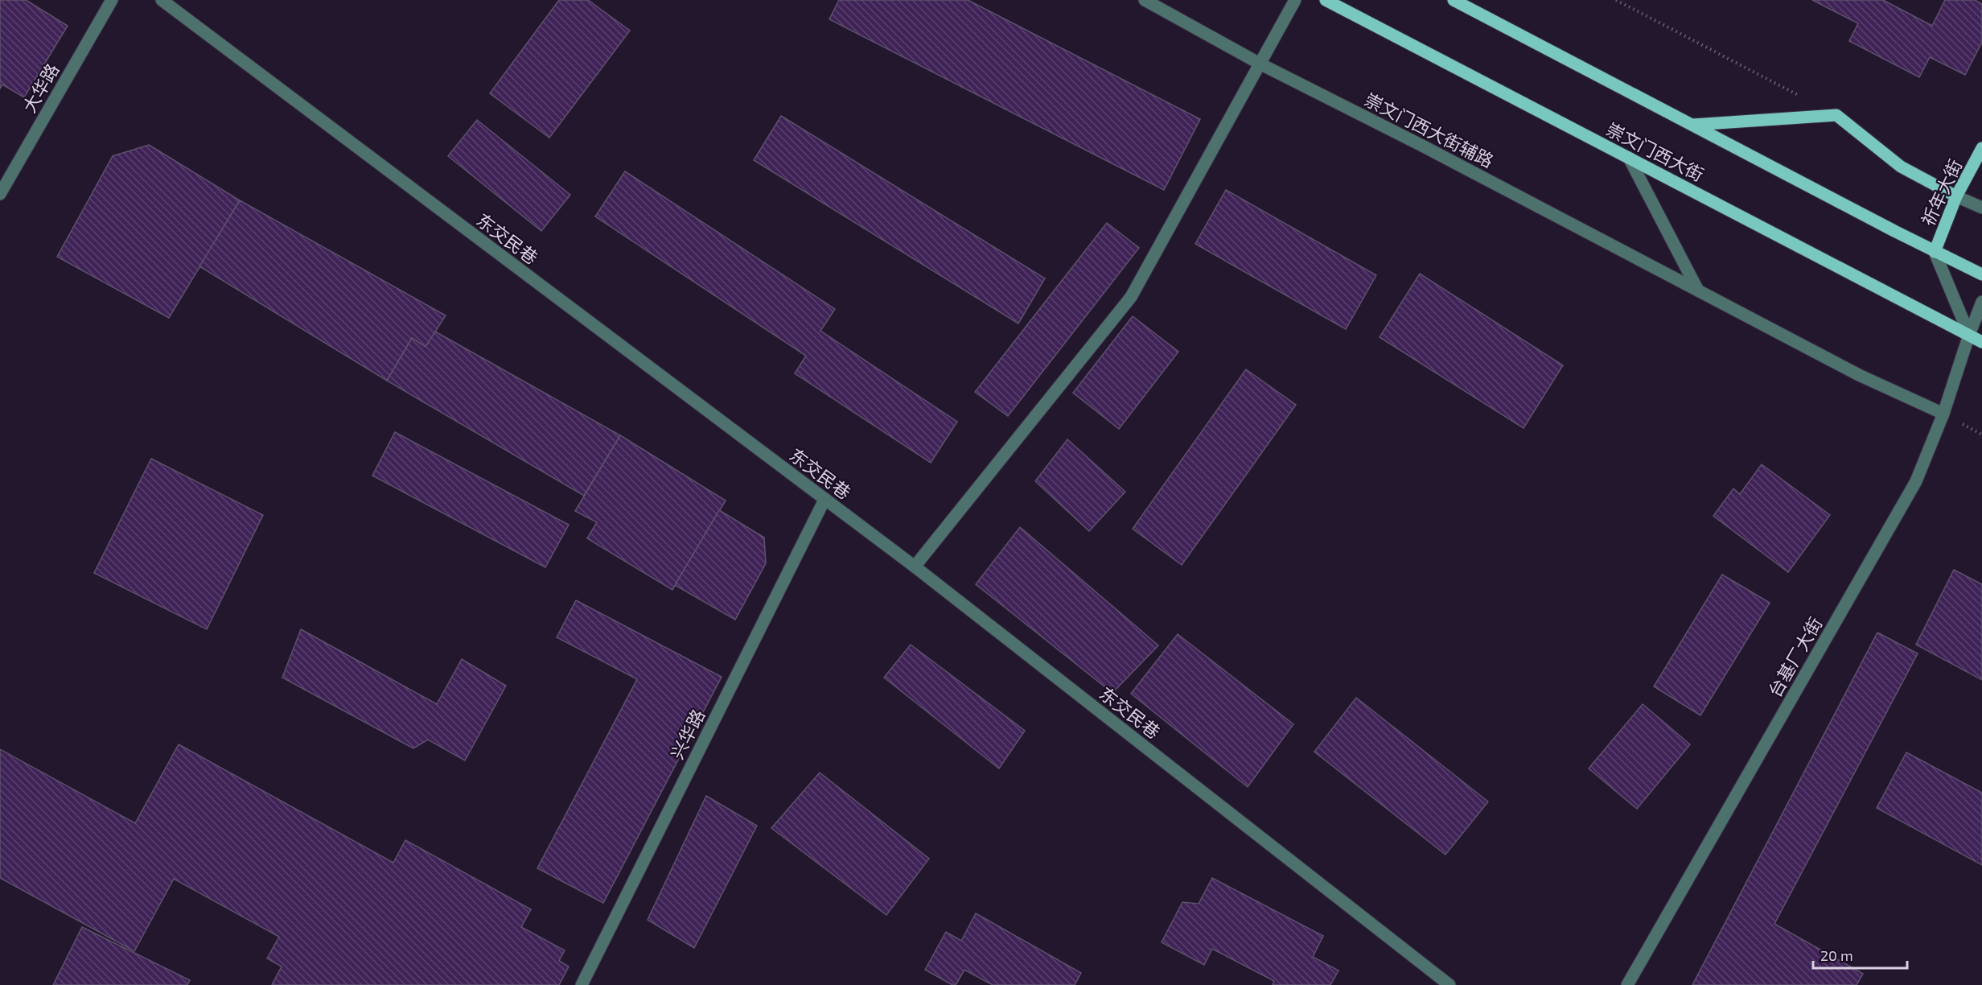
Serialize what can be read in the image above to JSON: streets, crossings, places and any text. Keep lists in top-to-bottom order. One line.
{"streets":{"main road":["崇文门西大街","祈年大街"],"street":["大华路","崇文门西大街辅路","东交民巷","台基厂大街","兴华路"]},"crossings":[["崇文门西大街辅路","台基厂大街"],["崇文门西大街","台基厂大街"],["东交民巷","兴华路"]],"scale_bar":"20 m"}
